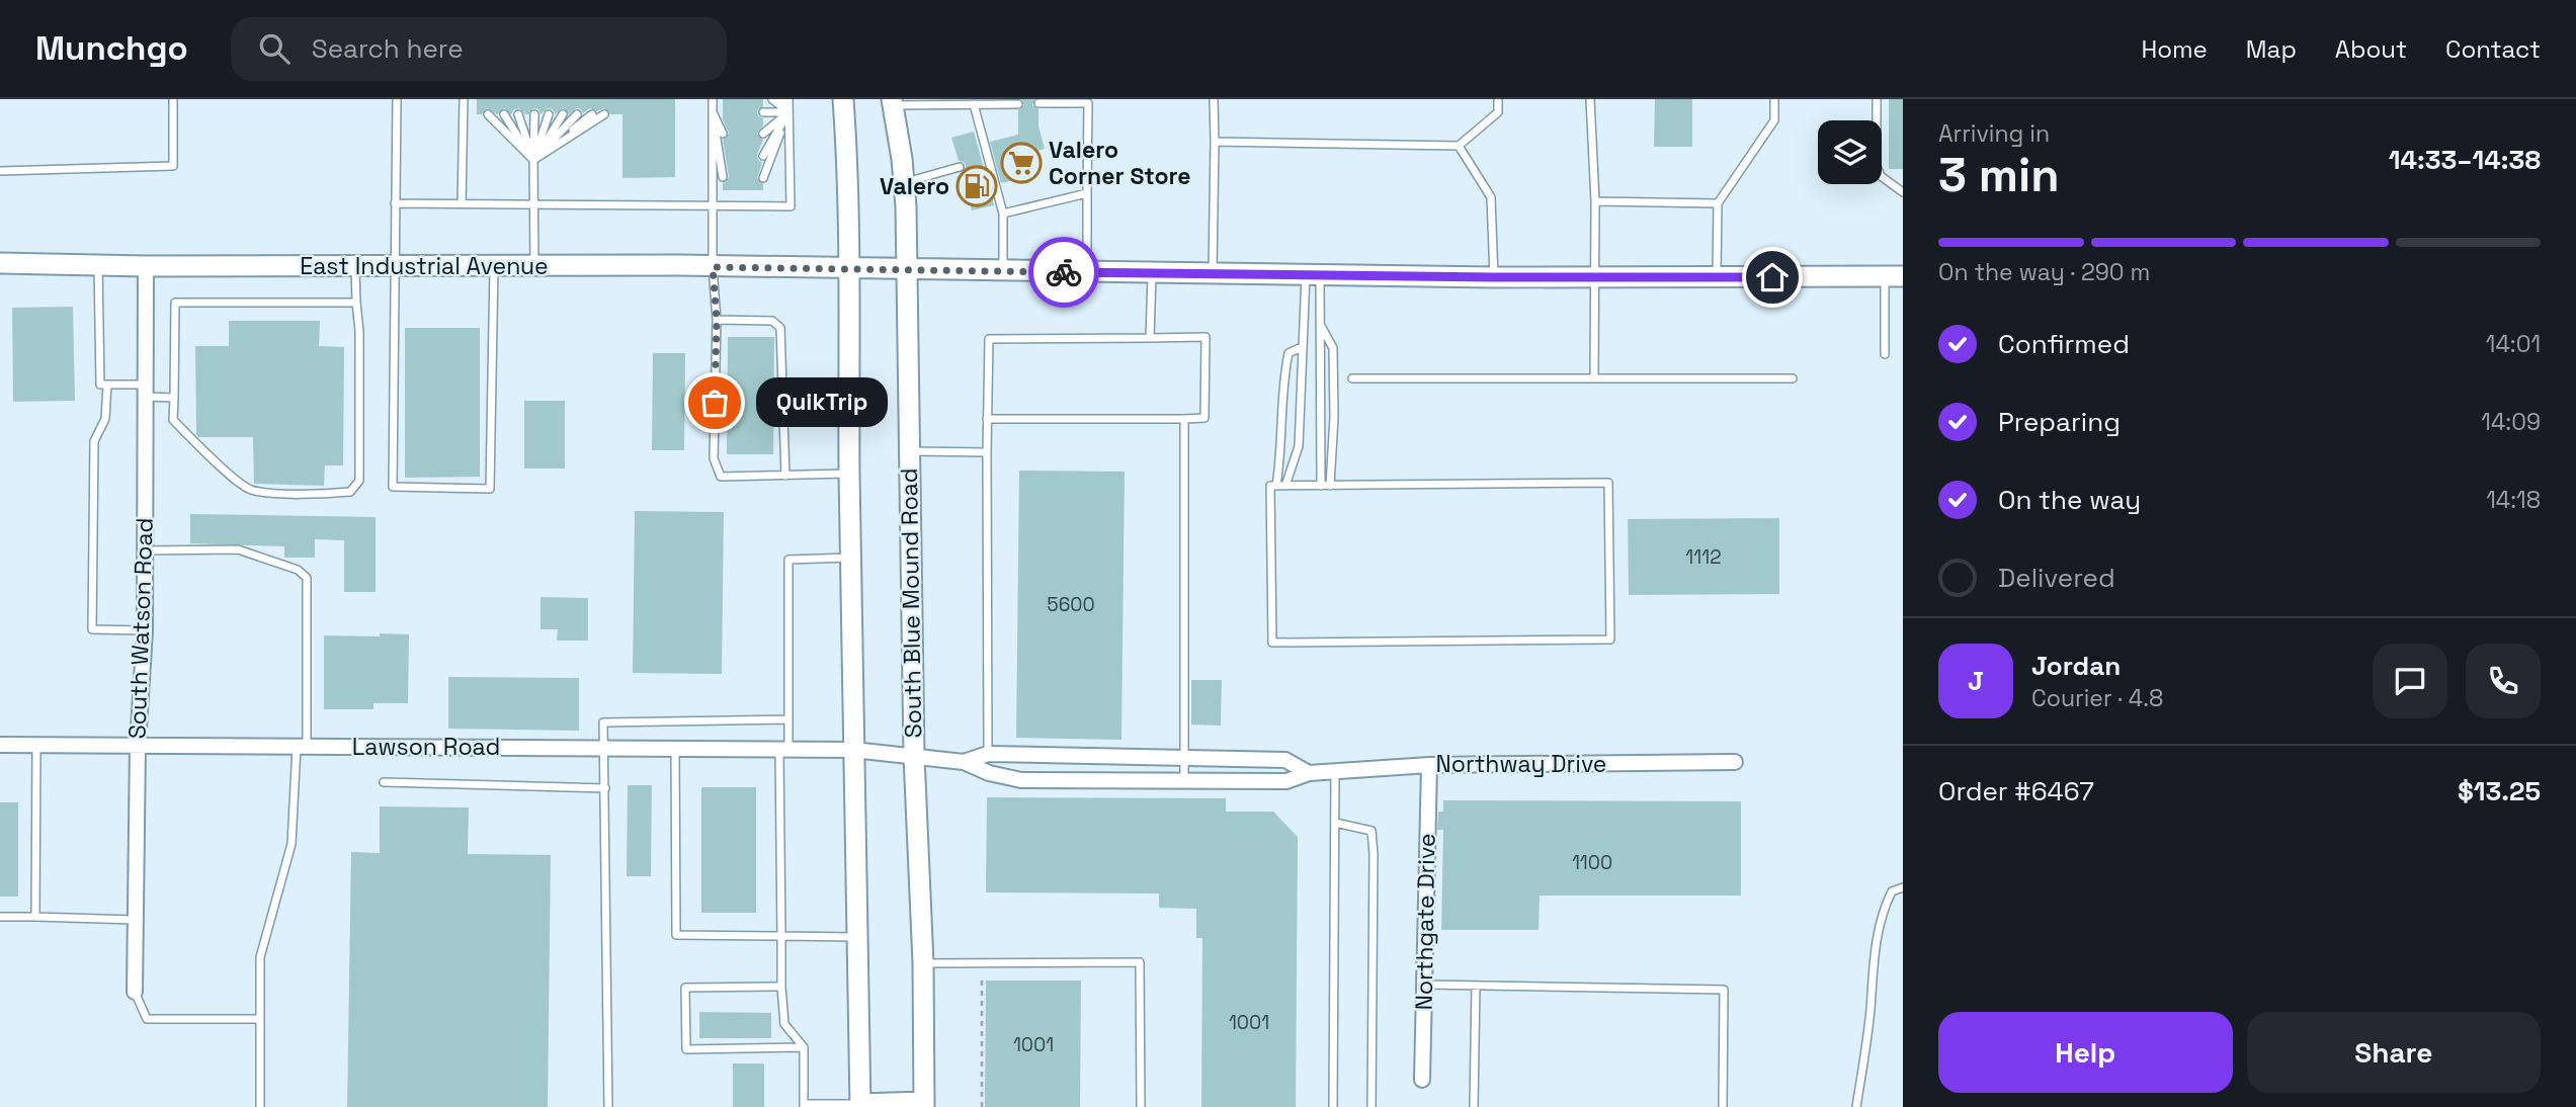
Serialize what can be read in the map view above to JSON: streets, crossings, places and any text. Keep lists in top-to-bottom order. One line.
{"streets":{"main road":["East Industrial Avenue","South Blue Mound Road"],"street":["South Watson Road","Lawson Road","Northway Drive","Northgate Drive"]},"crossings":[["East Industrial Avenue","South Blue Mound Road"],["East Industrial Avenue","South Watson Road"],["South Blue Mound Road","Northway Drive"],["South Watson Road","Lawson Road"],["Lawson Road","Northway Drive"],["Northway Drive","Northgate Drive"]],"places":{"supermarket":["Valero Corner Store"],"fuel station":["Valero"],"other":["QuikTrip"]},"house_numbers":["1112","5600","1100","1001","1001"],"page":{"header":"Munchgo","search":"Search here","nav":["Home","Map","About","Contact"],"heading":["3 min","Arriving in","14:33–14:38"],"panel":["Jordan","Courier · 4.8","Order #6467","$13.25"],"bar":"On the way · 290 m","list":[["Confirmed","14:01"],["Preparing","14:09"],["On the way","14:18"],"Delivered"],"bubble":"QuikTrip","round":"J","buttons":["Help","Share"]}}
